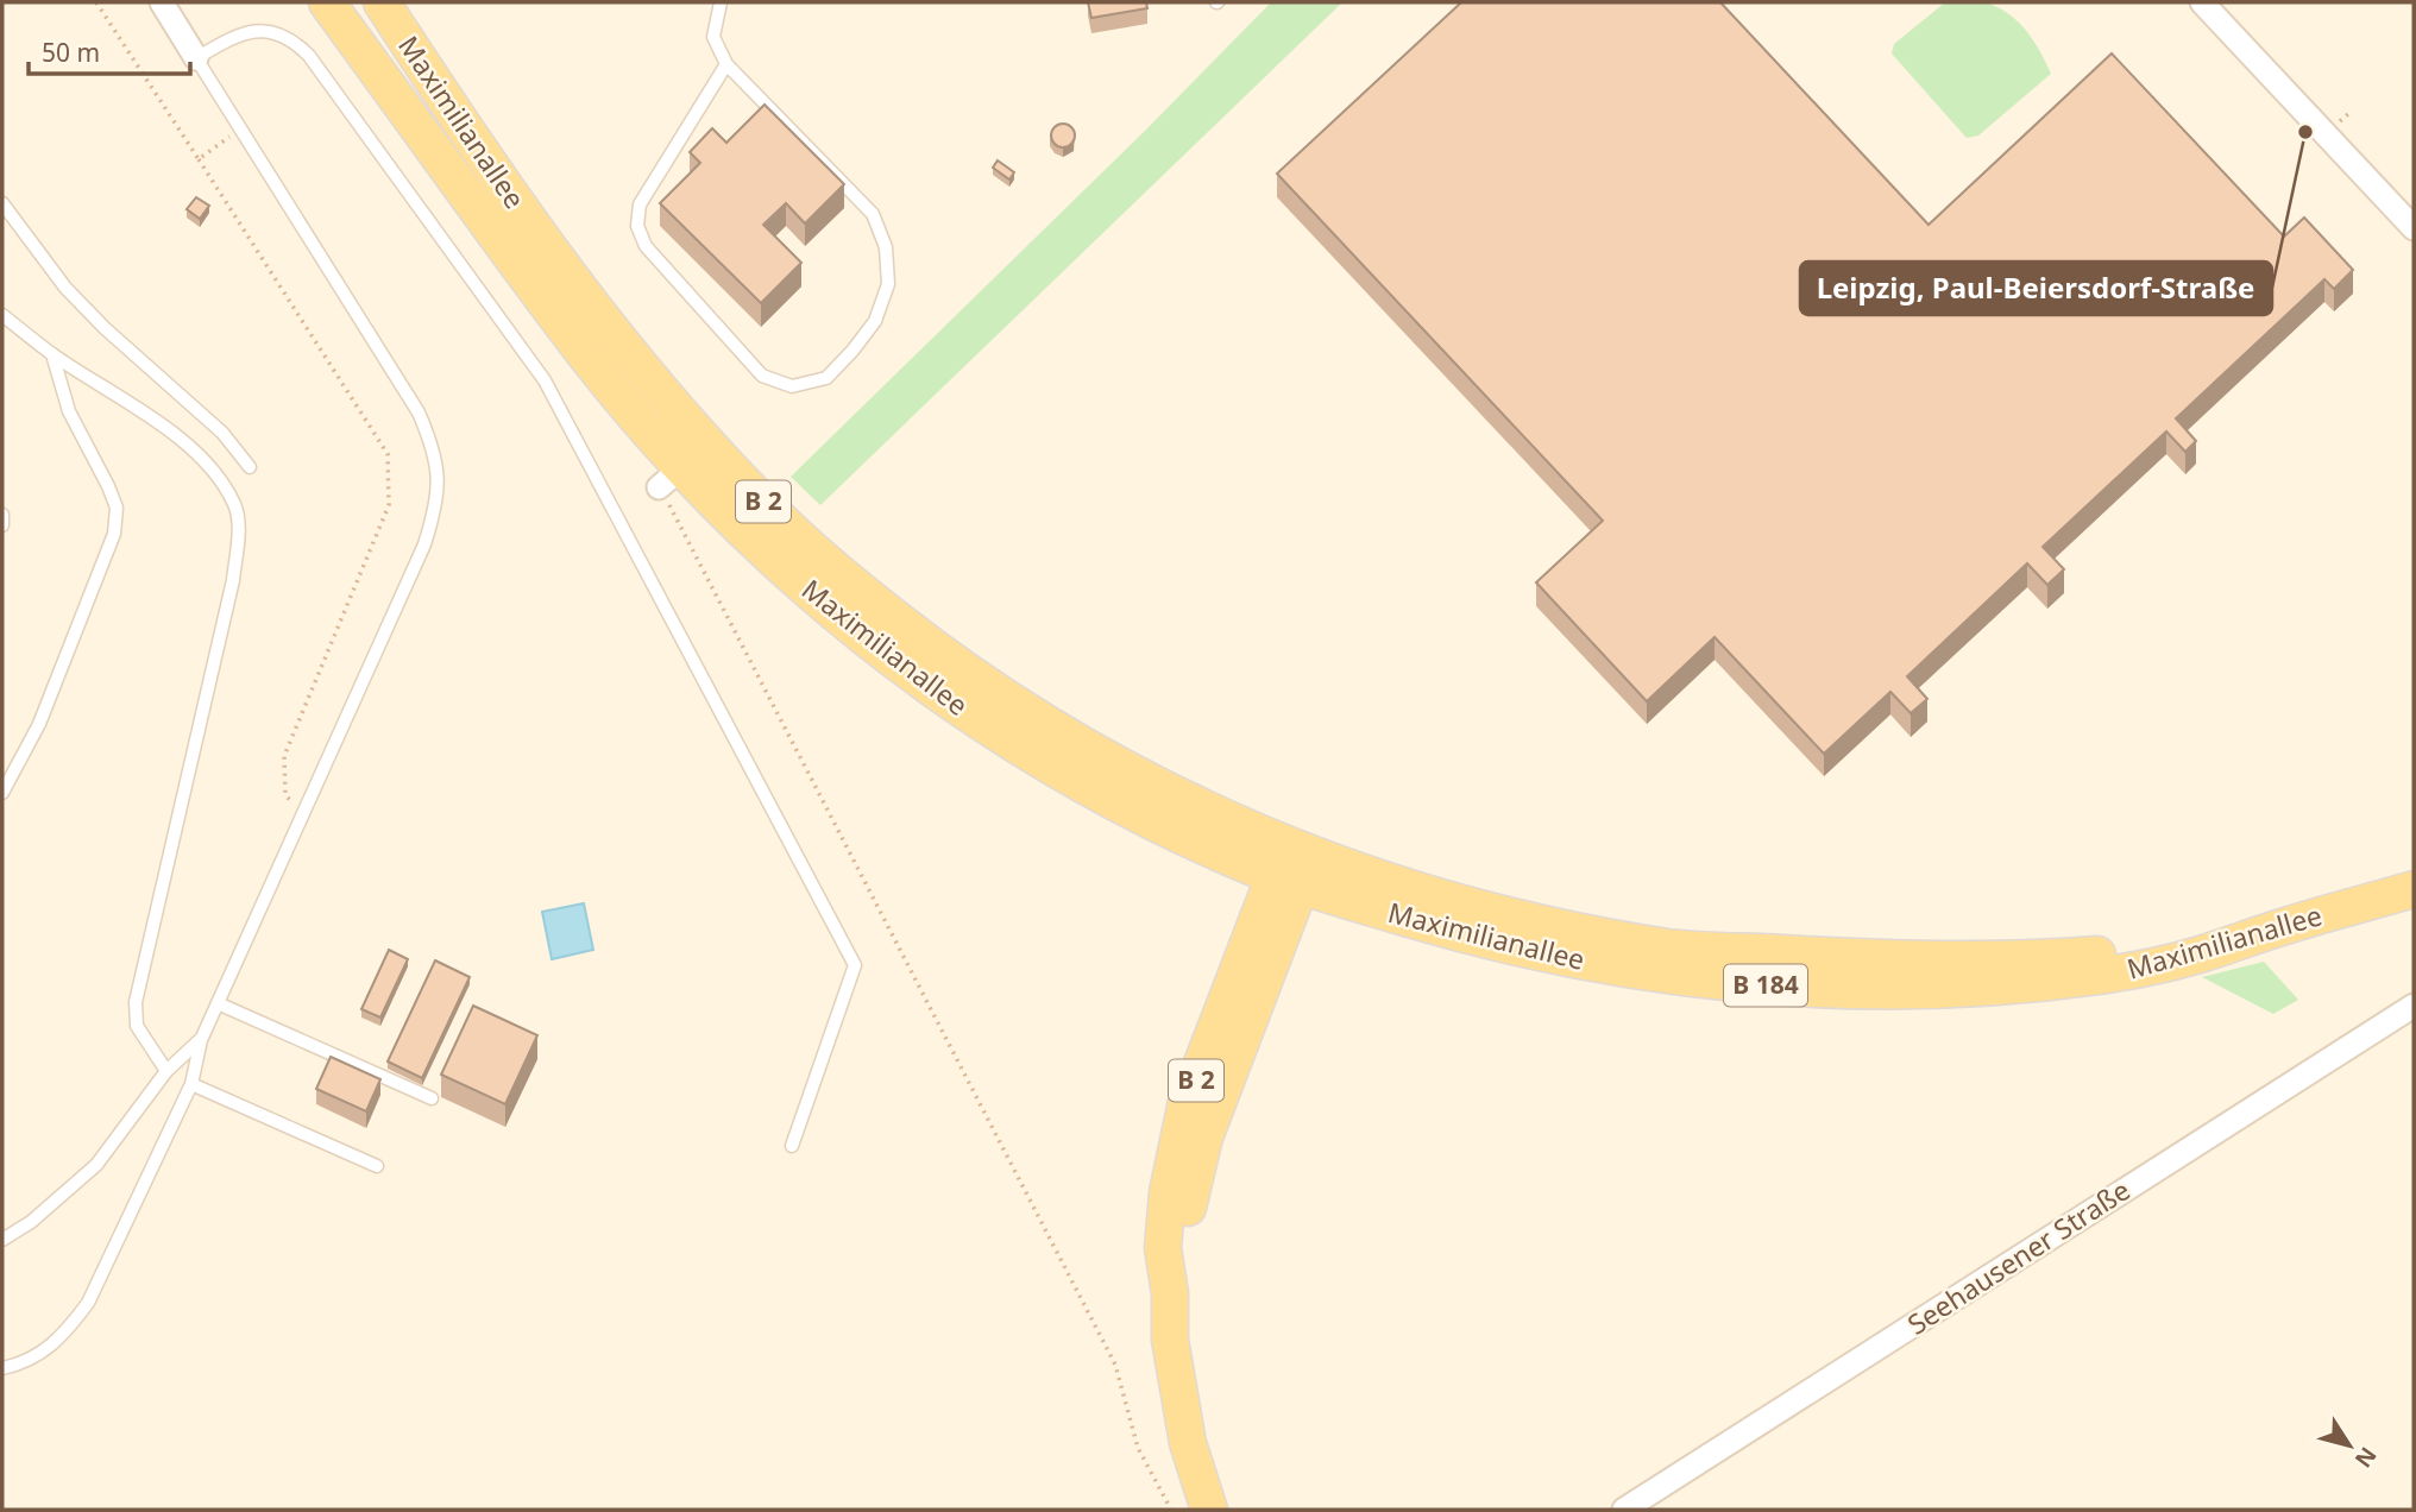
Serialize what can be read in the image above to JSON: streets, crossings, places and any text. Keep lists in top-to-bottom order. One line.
{"streets":{"main road":["Maximilianallee","B 2","B 184"],"street":["Seehausener Straße"]},"crossings":[["Maximilianallee","B 2"]],"places":["Leipzig, Paul-Beiersdorf-Straße"],"scale_bar":"50 m","north":"bottom right"}
